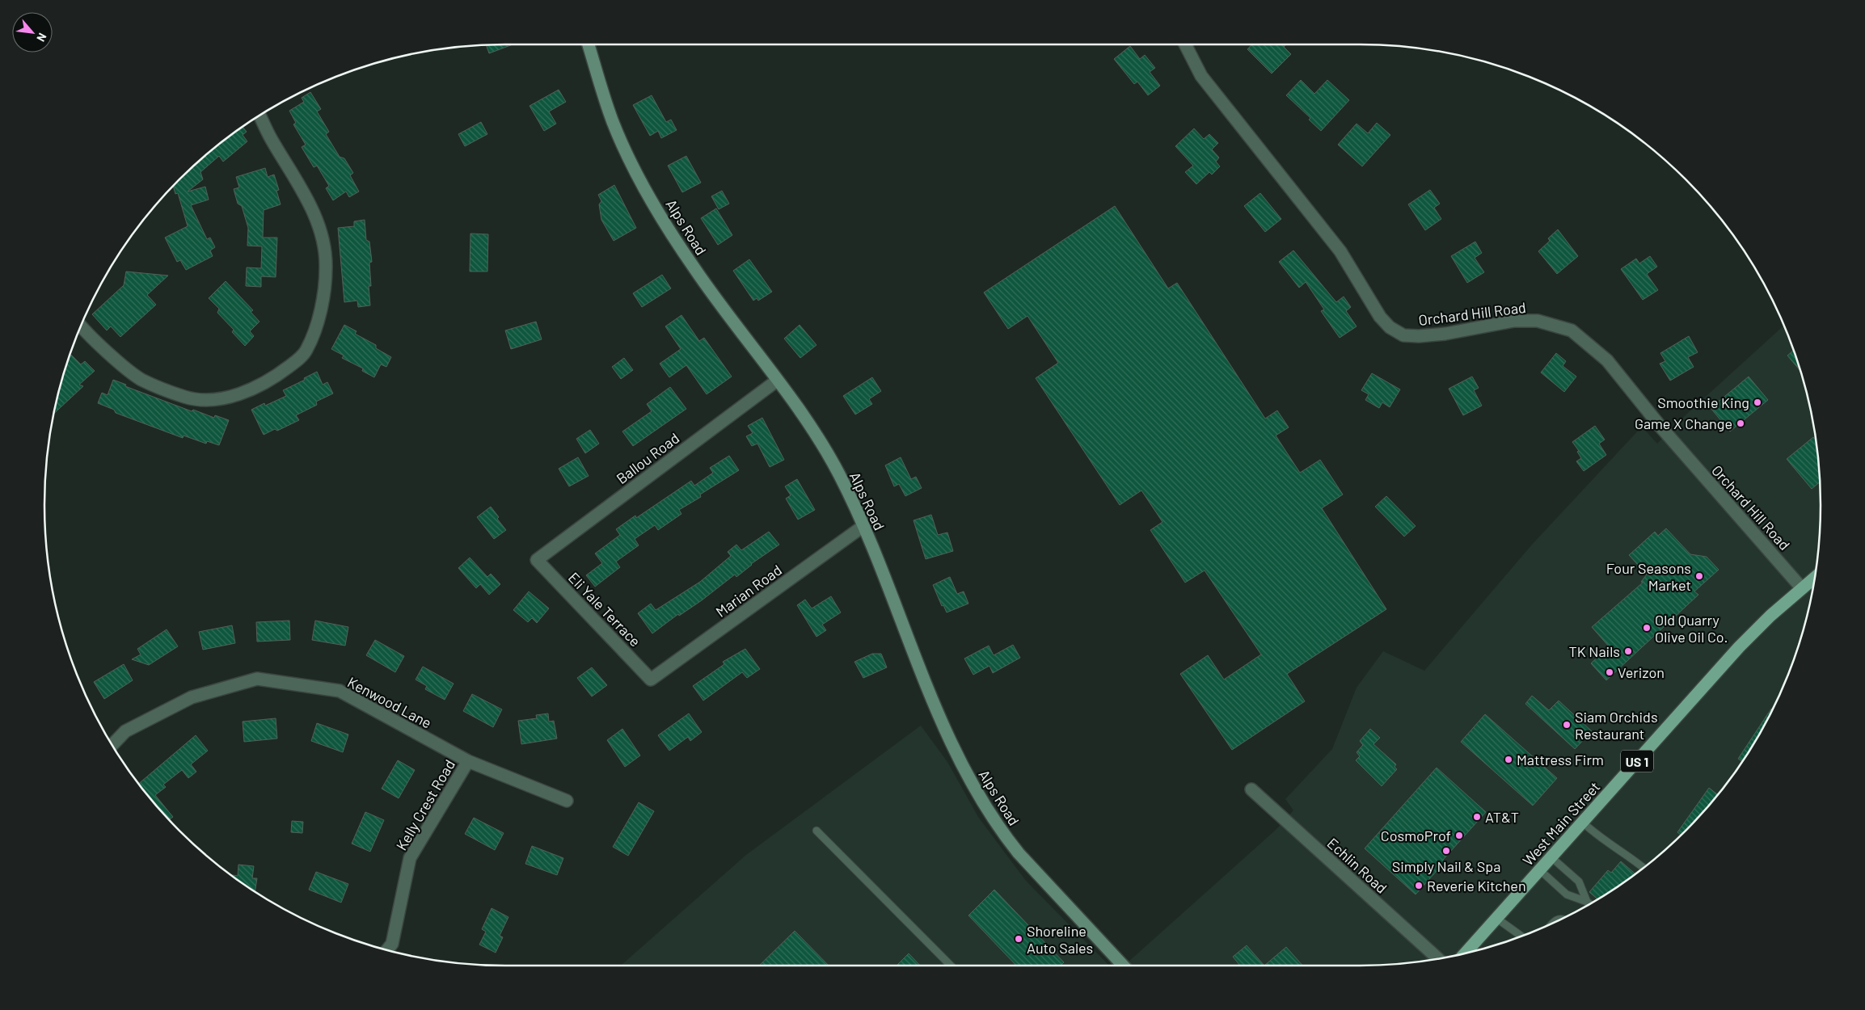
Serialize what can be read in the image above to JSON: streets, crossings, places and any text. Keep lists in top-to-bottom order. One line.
{"streets":{"main road":["US 1","West Main Street"],"street":["Alps Road","Orchard Hill Road","Ballou Road","Marian Road","Eli Yale Terrace","Kenwood Lane","Kelly Crest Road","Echlin Road"]},"crossings":[["Alps Road","Ballou Road"],["Alps Road","Marian Road"],["Orchard Hill Road","West Main Street"],["Ballou Road","Eli Yale Terrace"],["Marian Road","Eli Yale Terrace"],["Kenwood Lane","Kelly Crest Road"]],"places":["Smoothie King","Game X Change","Four Seasons Market","Old Quarry Olive Oil Co.","TK Nails","Verizon","Siam Orchids Restaurant","Mattress Firm","AT&T","CosmoProf","Simply Nail & Spa","Reverie Kitchen","Shoreline Auto Sales"],"north":"bottom right"}
